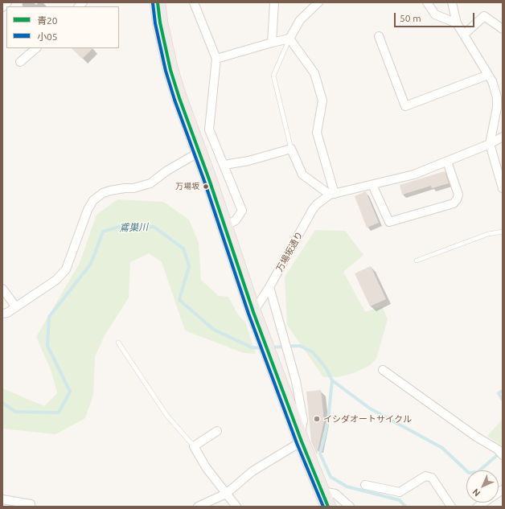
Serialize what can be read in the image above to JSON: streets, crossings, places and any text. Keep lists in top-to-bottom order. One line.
{"streets":{"street":["万場坂通り"]},"water":["鳶巣川"],"places":["万場坂","イシダオートサイクル"],"lines":["transit line 青20","transit line 小05"],"legend":["青20","小05"],"scale_bar":"50 m","north":"bottom left"}
